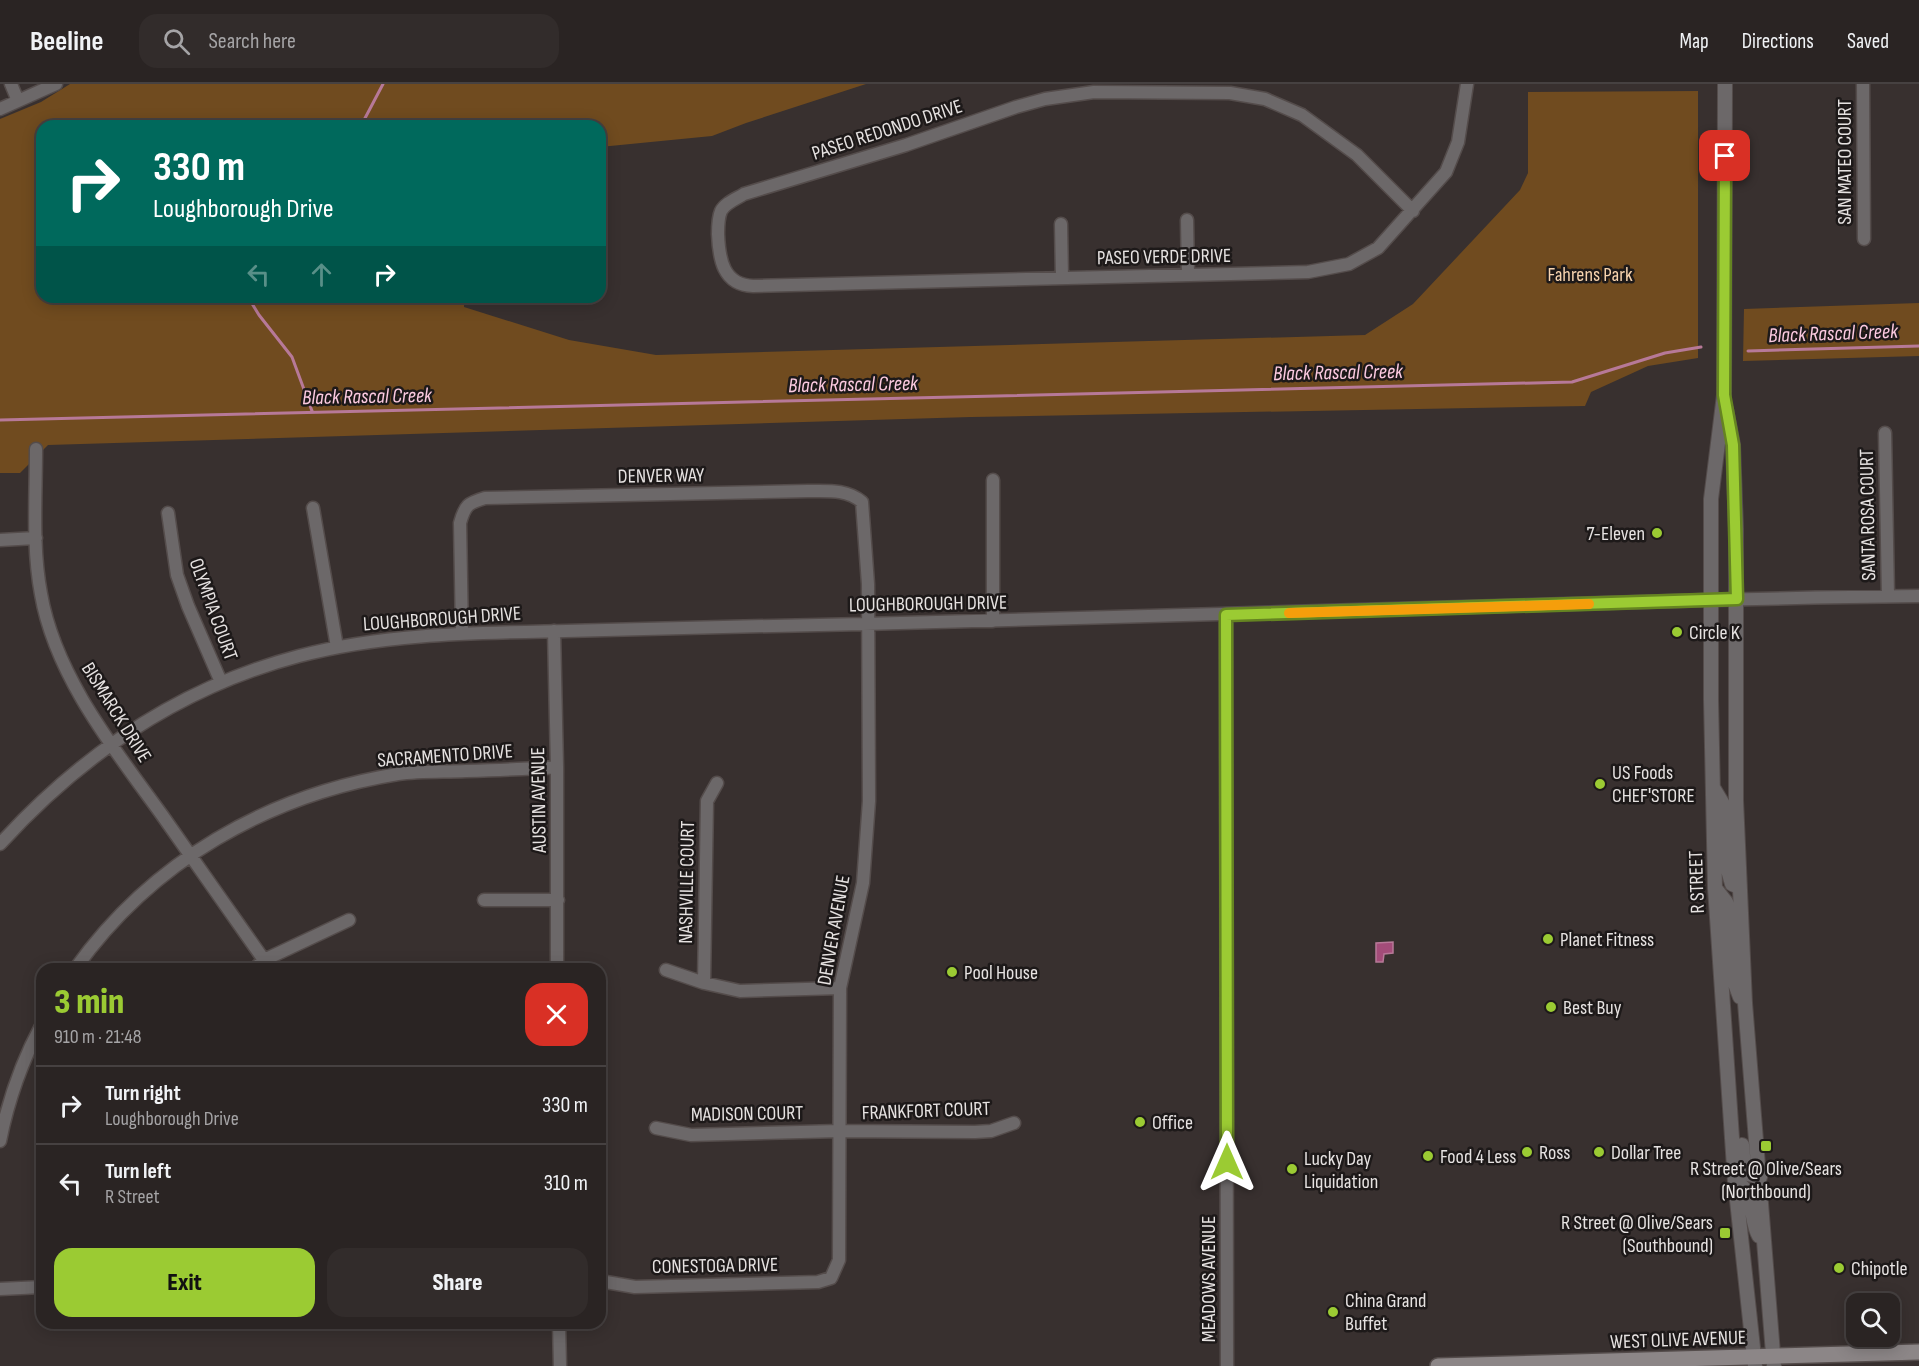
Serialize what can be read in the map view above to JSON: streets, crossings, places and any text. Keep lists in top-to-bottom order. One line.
{"streets":{"main road":["WEST OLIVE AVENUE"],"street":["PASEO REDONDO DRIVE","SAN MATEO COURT","PASEO VERDE DRIVE","DENVER WAY","SANTA ROSA COURT","LOUGHBOROUGH DRIVE","OLYMPIA COURT","BISMARCK DRIVE","SACRAMENTO DRIVE","AUSTIN AVENUE","NASHVILLE COURT","R STREET","DENVER AVENUE","FRANKFORT COURT","MADISON COURT","CONESTOGA DRIVE","MEADOWS AVENUE"]},"crossings":[["PASEO REDONDO DRIVE","PASEO VERDE DRIVE"],["DENVER WAY","LOUGHBOROUGH DRIVE"],["DENVER WAY","DENVER AVENUE"],["SANTA ROSA COURT","LOUGHBOROUGH DRIVE"],["LOUGHBOROUGH DRIVE","OLYMPIA COURT"],["LOUGHBOROUGH DRIVE","BISMARCK DRIVE"],["LOUGHBOROUGH DRIVE","AUSTIN AVENUE"],["LOUGHBOROUGH DRIVE","R STREET"],["LOUGHBOROUGH DRIVE","DENVER AVENUE"],["LOUGHBOROUGH DRIVE","MEADOWS AVENUE"],["BISMARCK DRIVE","SACRAMENTO DRIVE"],["SACRAMENTO DRIVE","AUSTIN AVENUE"],["R STREET","WEST OLIVE AVENUE"],["DENVER AVENUE","FRANKFORT COURT"],["DENVER AVENUE","MADISON COURT"],["DENVER AVENUE","CONESTOGA DRIVE"],["FRANKFORT COURT","MADISON COURT"]],"water":["Black Rascal Creek"],"parks":["Fahrens Park"],"places":{"other":["7-Eleven","Circle K","US Foods CHEF'STORE","Planet Fitness","Pool House","Best Buy","Office","Ross","Dollar Tree","Food 4 Less","Lucky Day Liquidation","Chipotle","China Grand Buffet"],"transit":["R Street @ Olive/Sears (Northbound)","R Street @ Olive/Sears (Southbound)"]},"page":{"header":"Beeline","search":"Search here","nav":["Map","Directions","Saved"],"turn":["330 m","Loughborough Drive"],"heading":["3 min","910 m · 21:48"],"list":[{"name":"Turn right","note":"Loughborough Drive","value":"330 m"},{"name":"Turn left","note":"R Street","value":"310 m"}],"buttons":["Exit","Share"]}}
